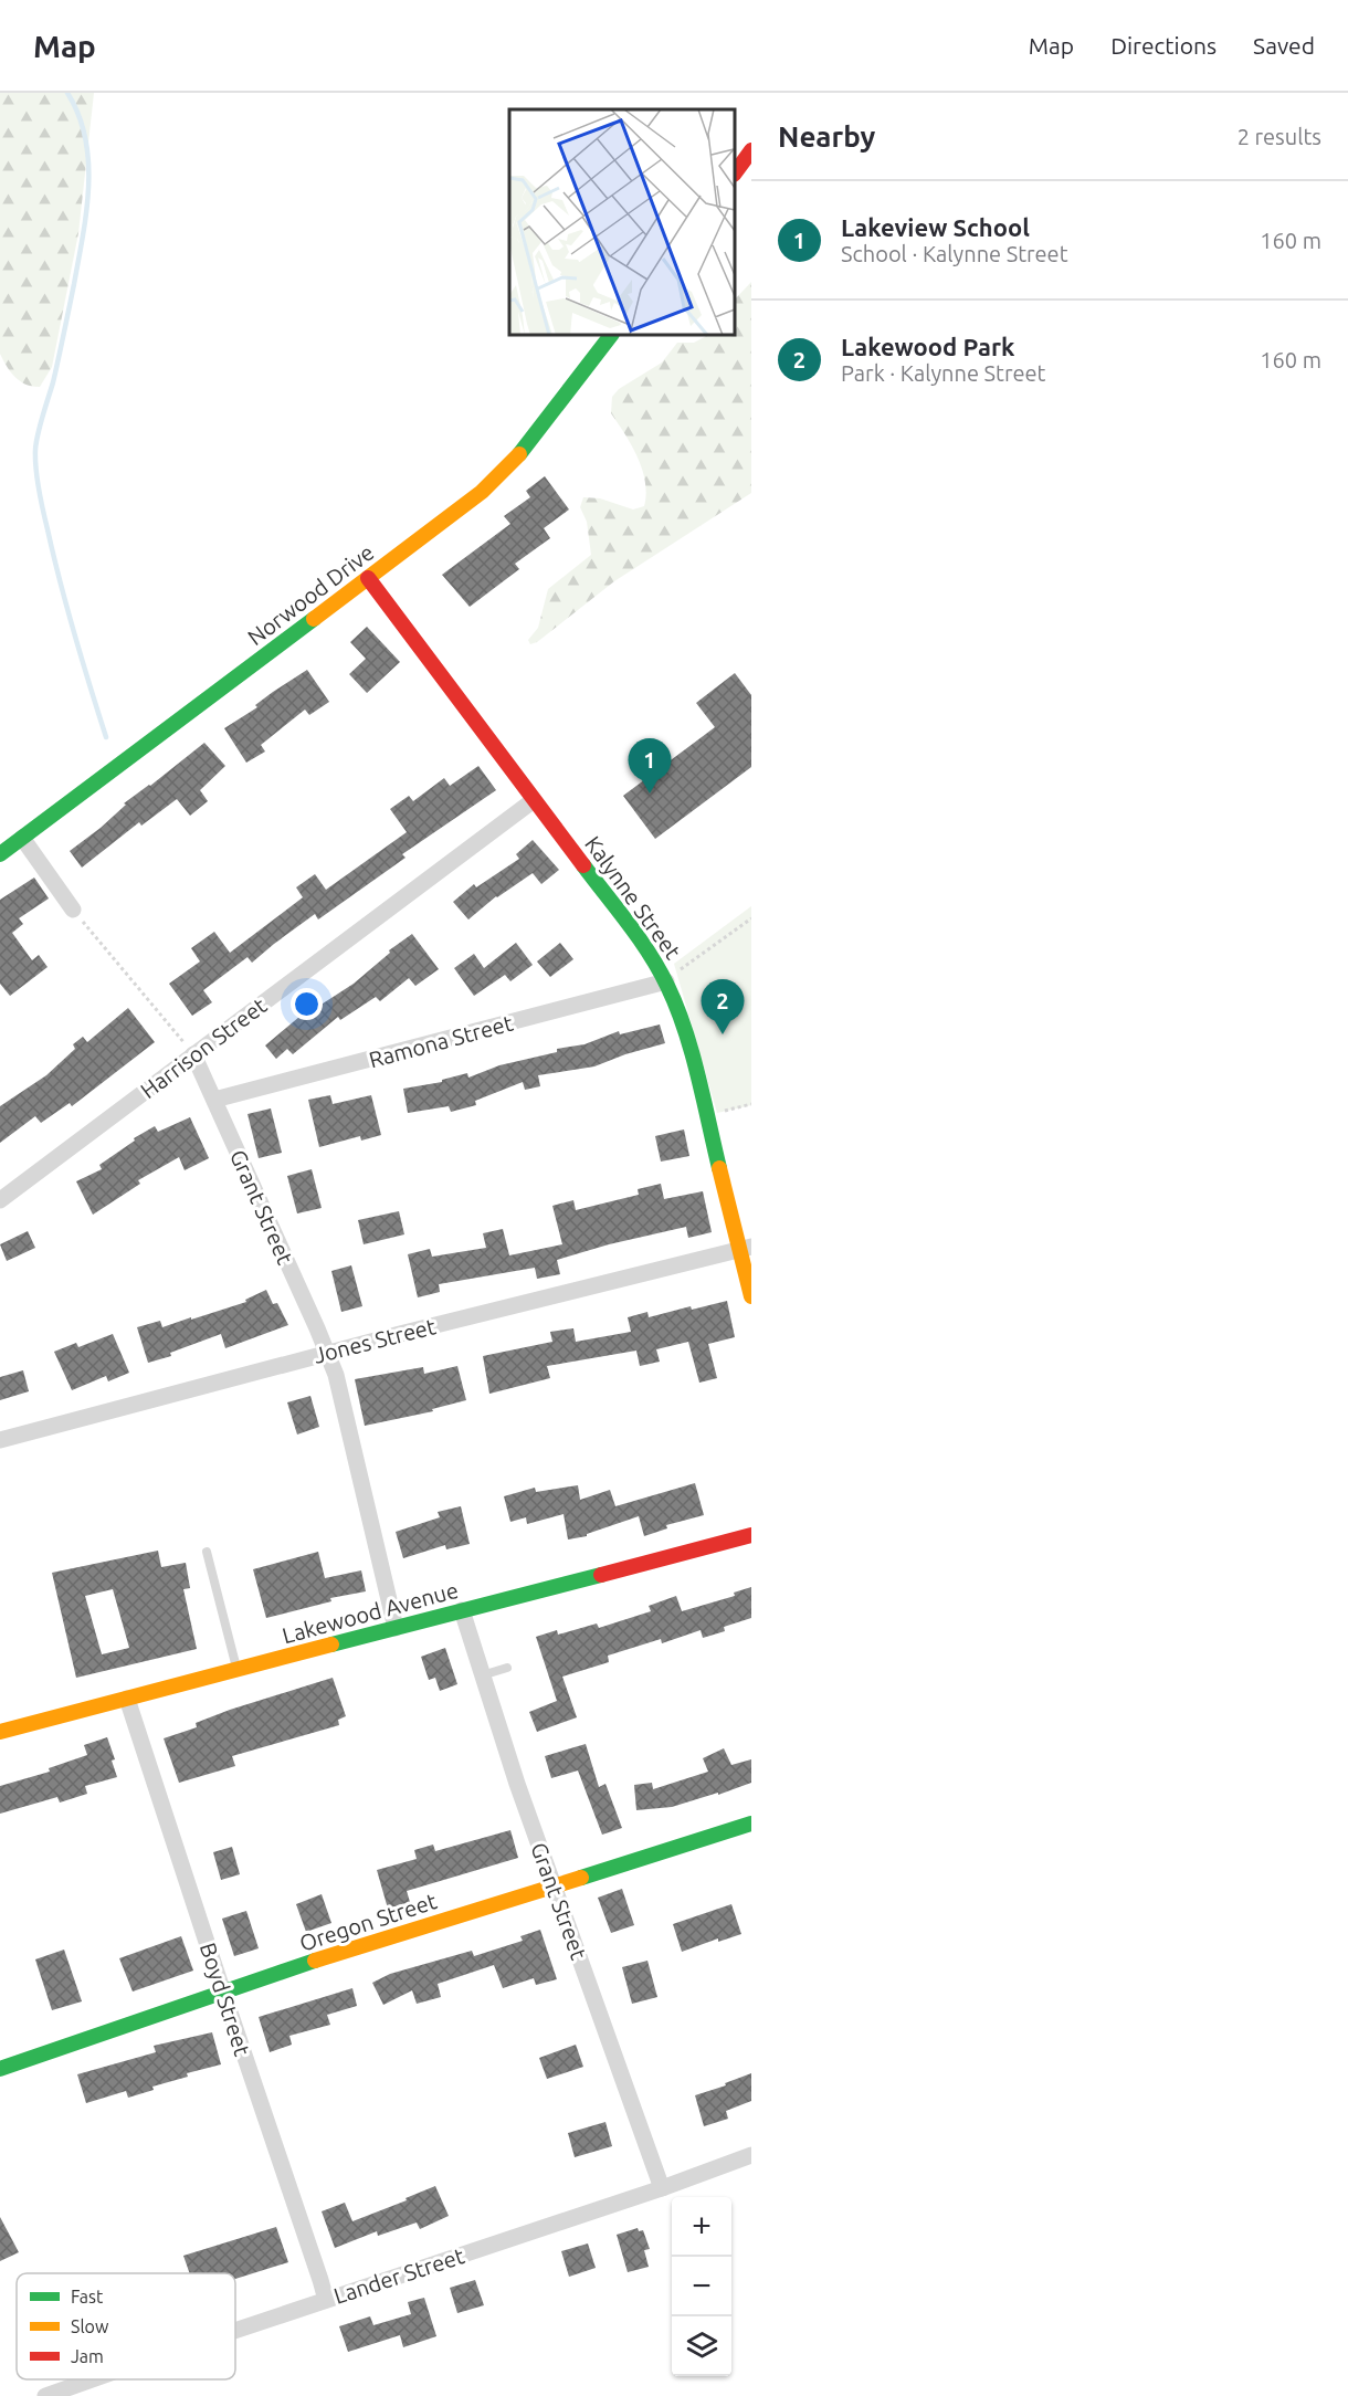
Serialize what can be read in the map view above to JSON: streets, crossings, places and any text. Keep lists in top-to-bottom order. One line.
{"streets":{"street":["Norwood Drive","Kalynne Street","Ramona Street","Harrison Street","Grant Street","Jones Street","Lakewood Avenue","Oregon Street","Boyd Street","Lander Street"]},"crossings":[["Norwood Drive","Kalynne Street"],["Kalynne Street","Ramona Street"],["Kalynne Street","Harrison Street"],["Kalynne Street","Jones Street"],["Ramona Street","Grant Street"],["Harrison Street","Grant Street"],["Grant Street","Jones Street"],["Grant Street","Lakewood Avenue"],["Grant Street","Oregon Street"],["Grant Street","Lander Street"],["Lakewood Avenue","Boyd Street"],["Oregon Street","Boyd Street"],["Boyd Street","Lander Street"]],"legend":["Fast","Slow","Jam"],"page":{"header":"Map","nav":["Map","Directions","Saved"],"heading":["Nearby","2 results"],"list":[{"mark":"1","name":"Lakeview School","note":"School · Kalynne Street","value":"160 m"},{"mark":"2","name":"Lakewood Park","note":"Park · Kalynne Street","value":"160 m"}],"pins":["1","2"],"map_buttons":["+","−"]}}
